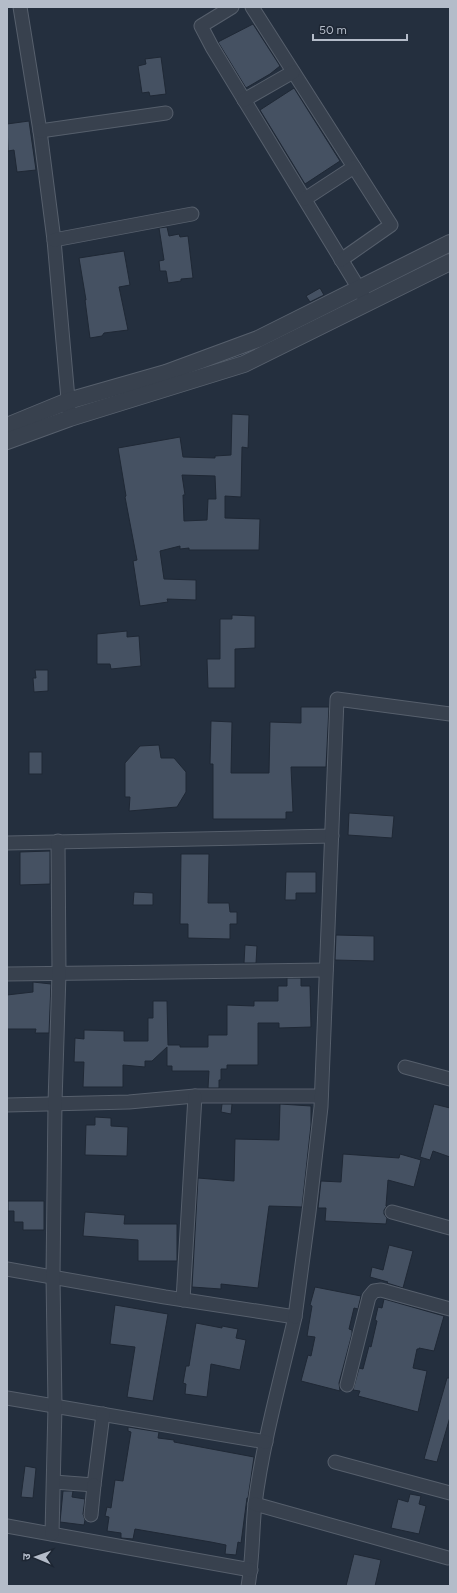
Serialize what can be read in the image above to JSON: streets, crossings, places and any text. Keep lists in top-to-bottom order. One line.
{"scale_bar":"50 m","north":"left"}
